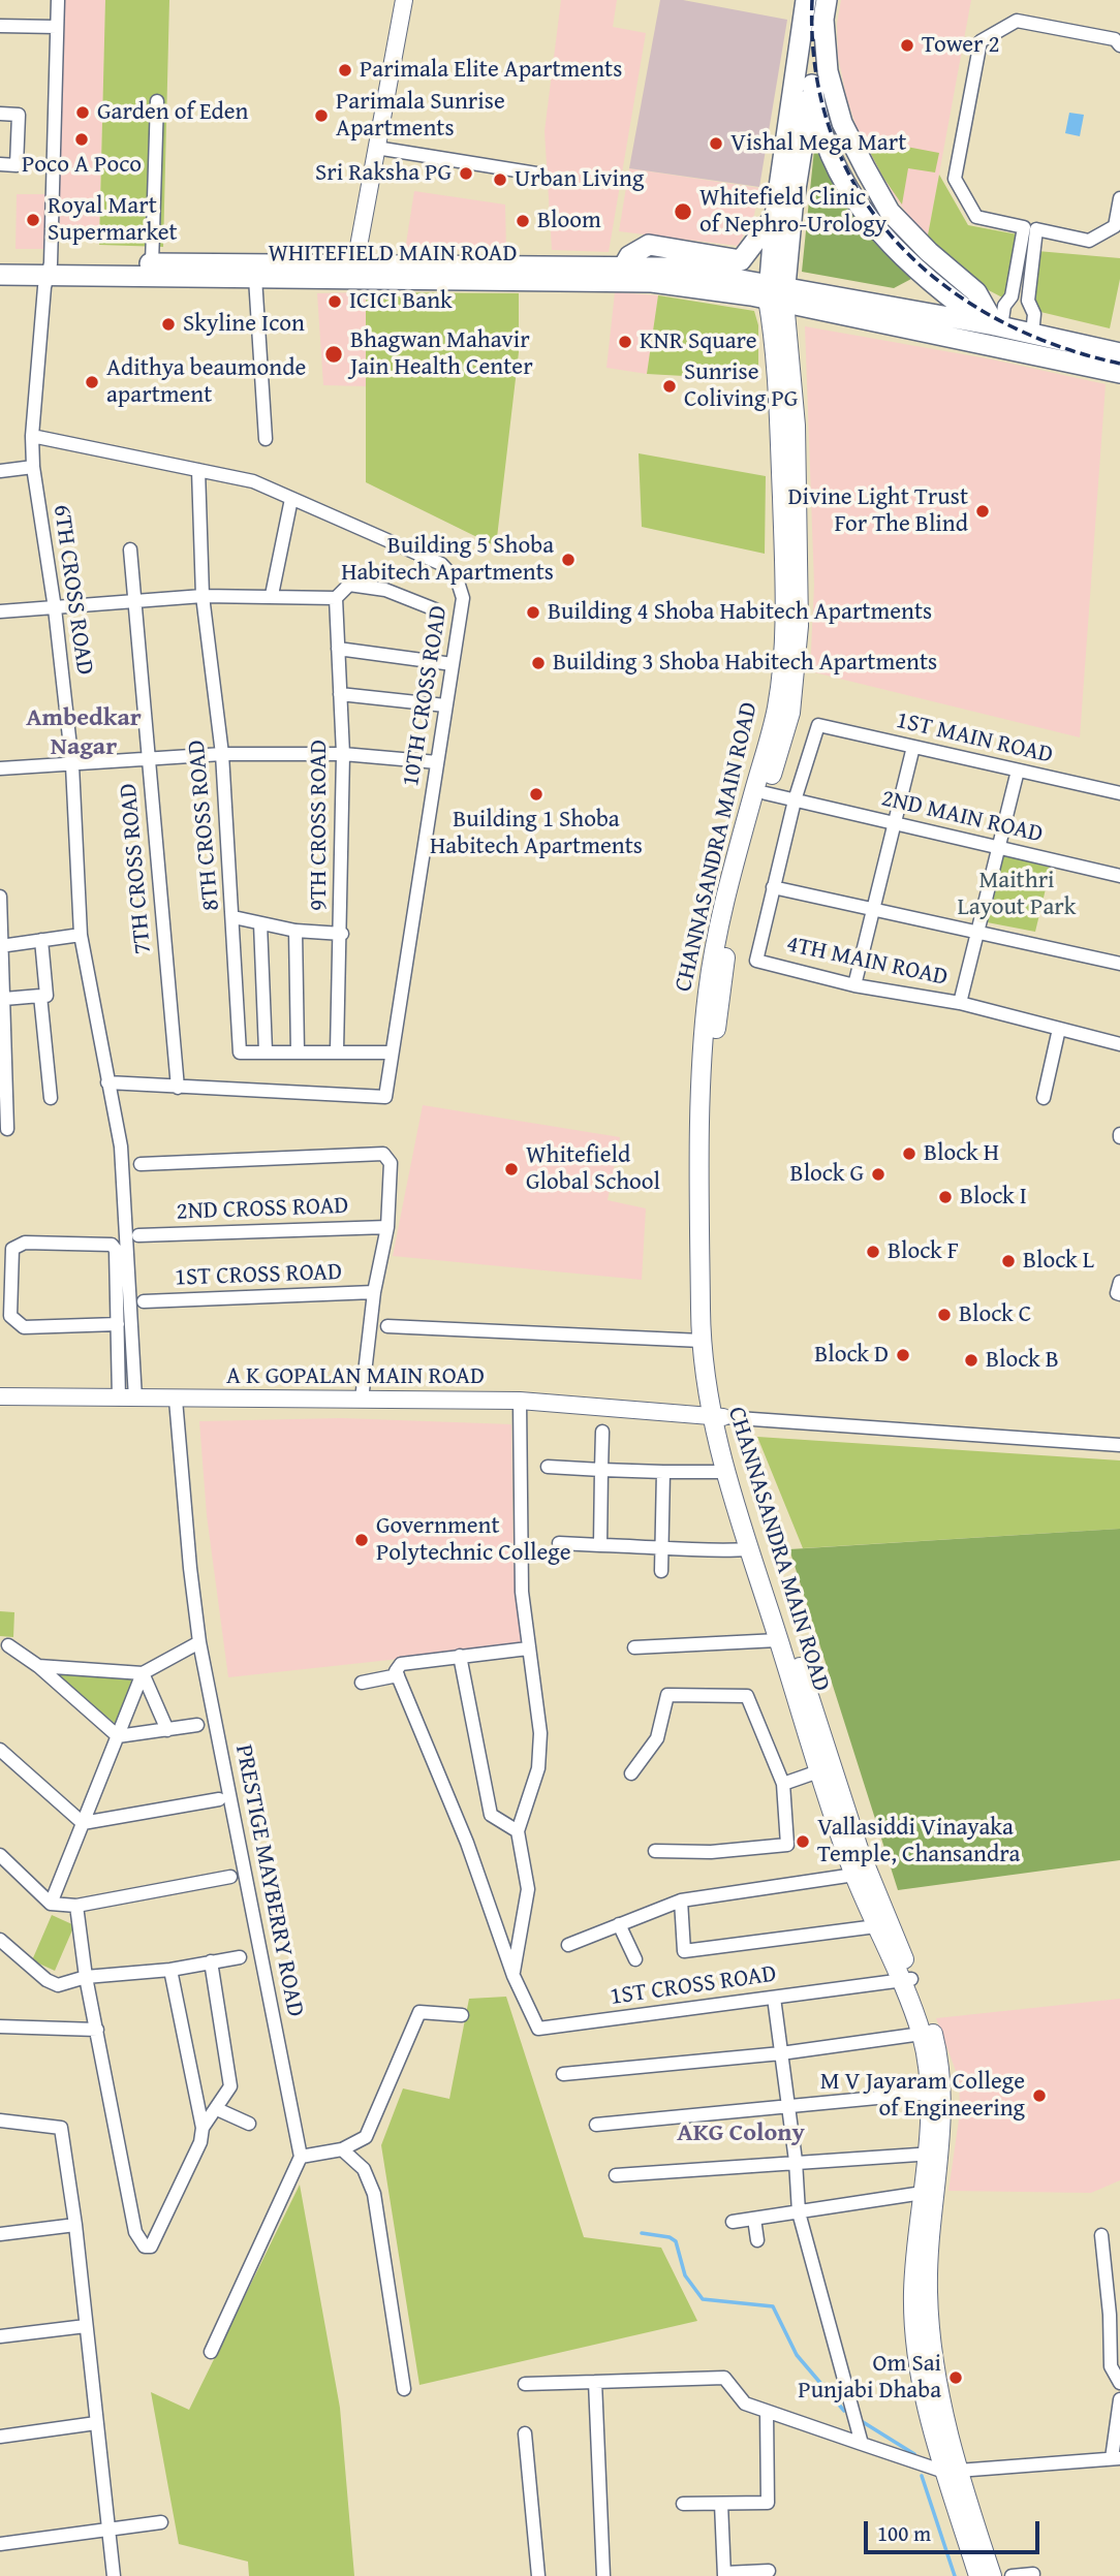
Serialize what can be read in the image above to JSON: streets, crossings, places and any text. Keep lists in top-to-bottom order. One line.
{"streets":{"main road":["WHITEFIELD MAIN ROAD","CHANNASANDRA MAIN ROAD"],"street":["6TH CROSS ROAD","10TH CROSS ROAD","1ST MAIN ROAD","2ND MAIN ROAD","8TH CROSS ROAD","9TH CROSS ROAD","7TH CROSS ROAD","4TH MAIN ROAD","2ND CROSS ROAD","1ST CROSS ROAD","A K GOPALAN MAIN ROAD","PRESTIGE MAYBERRY ROAD"]},"crossings":[["WHITEFIELD MAIN ROAD","6TH CROSS ROAD"],["WHITEFIELD MAIN ROAD","CHANNASANDRA MAIN ROAD"],["6TH CROSS ROAD","10TH CROSS ROAD"],["6TH CROSS ROAD","A K GOPALAN MAIN ROAD"],["10TH CROSS ROAD","8TH CROSS ROAD"],["10TH CROSS ROAD","7TH CROSS ROAD"],["1ST MAIN ROAD","4TH MAIN ROAD"],["2ND MAIN ROAD","CHANNASANDRA MAIN ROAD"],["2ND MAIN ROAD","4TH MAIN ROAD"],["CHANNASANDRA MAIN ROAD","1ST CROSS ROAD"],["CHANNASANDRA MAIN ROAD","A K GOPALAN MAIN ROAD"],["A K GOPALAN MAIN ROAD","PRESTIGE MAYBERRY ROAD"]],"districts":["Ambedkar Nagar","AKG Colony"],"parks":["Maithri Layout Park"],"places":["Tower 2","Parimala Elite Apartments","Garden of Eden","Parimala Sunrise Apartments","Poco A Poco","Vishal Mega Mart","Sri Raksha PG","Urban Living","Whitefield Clinic of Nephro-Urology","Royal Mart Supermarket","Bloom","ICICI Bank","Skyline Icon","KNR Square","Bhagwan Mahavir Jain Health Center","Adithya beaumonde apartment","Sunrise Coliving PG","Divine Light Trust For The Blind","Building 5 Shoba Habitech Apartments","Building 4 Shoba Habitech Apartments","Building 3 Shoba Habitech Apartments","Building 1 Shoba Habitech Apartments","Block H","Whitefield Global School","Block G","Block I","Block F","Block L","Block C","Block D","Block B","Government Polytechnic College","Vallasiddi Vinayaka Temple, Chansandra","M V Jayaram College of Engineering","Om Sai Punjabi Dhaba"],"scale_bar":"100 m"}
